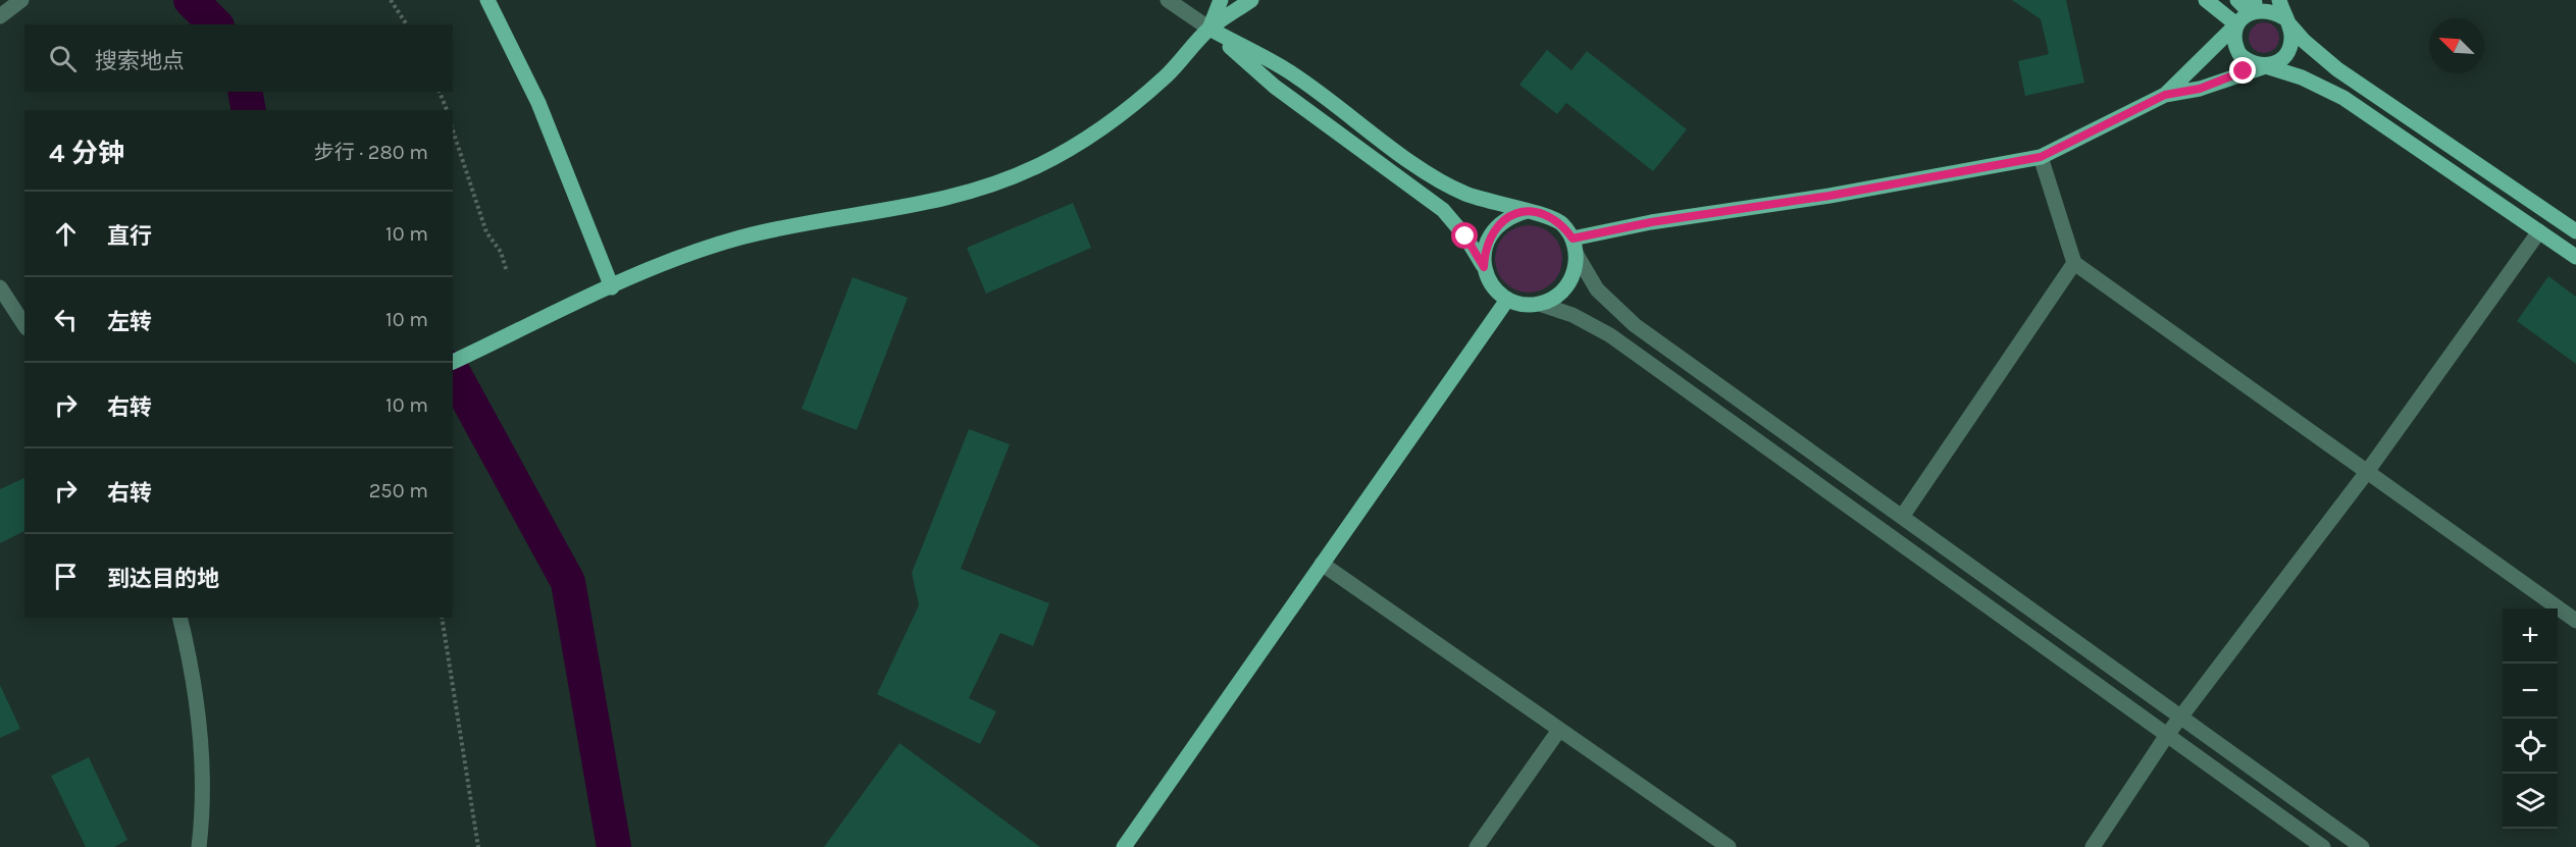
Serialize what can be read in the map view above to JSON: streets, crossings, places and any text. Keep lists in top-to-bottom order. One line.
{"north":"top left","page":{"search":"搜索地点","heading":["4 分钟","步行 · 280 m"],"list":[["直行","10 m"],["左转","10 m"],["右转","10 m"],["右转","250 m"],"到达目的地"],"map_buttons":["+","−"]}}
